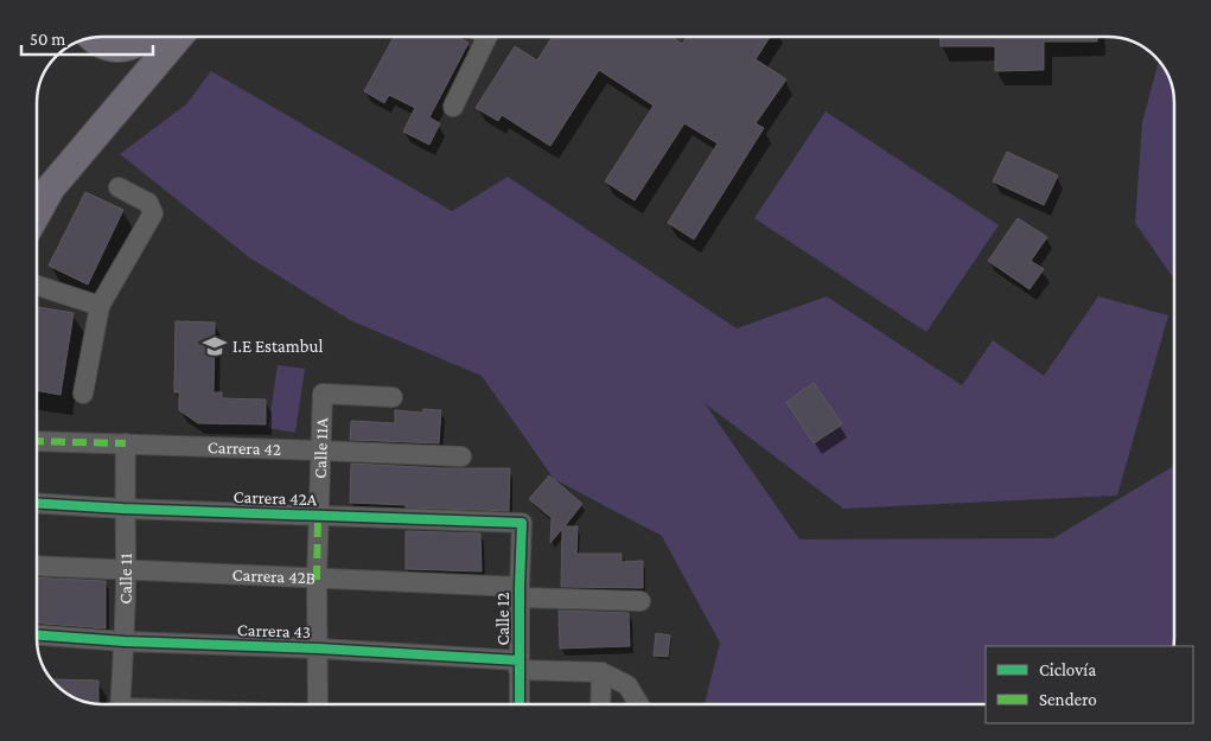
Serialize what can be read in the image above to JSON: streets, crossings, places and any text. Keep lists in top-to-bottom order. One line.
{"streets":{"street":["Carrera 42","Calle 11A","Carrera 42A","Carrera 42B","Calle 11","Calle 12","Carrera 43"]},"crossings":[["Carrera 42","Calle 11A"],["Carrera 42","Calle 11"],["Calle 11A","Carrera 42A"],["Calle 11A","Carrera 42B"],["Calle 11A","Carrera 43"],["Carrera 42A","Calle 11"],["Carrera 42A","Calle 12"],["Carrera 42B","Calle 11"],["Carrera 42B","Calle 12"],["Calle 11","Carrera 43"],["Calle 12","Carrera 43"]],"places":{"school or university":["I.E Estambul"]},"legend":["Ciclovía","Sendero"],"scale_bar":"50 m"}
